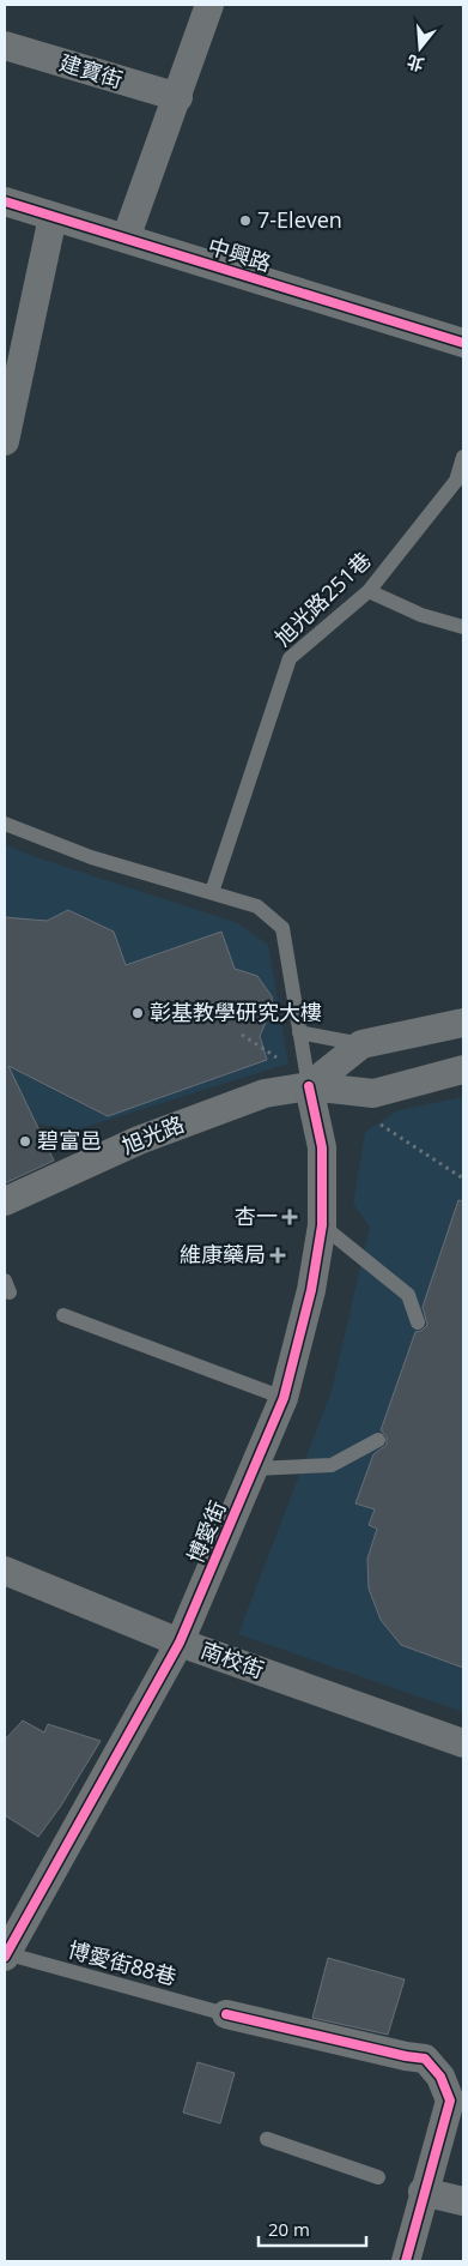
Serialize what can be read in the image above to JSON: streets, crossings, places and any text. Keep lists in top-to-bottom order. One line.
{"streets":{"street":["建寶街","中興路","旭光路","博愛街","南校街"],"lane":["旭光路251巷","博愛街88巷"]},"crossings":[["旭光路","博愛街"],["博愛街","南校街"],["博愛街","博愛街88巷"]],"places":{"other":["7-Eleven","彰基教學研究大樓","碧富邑"],"health":["杏一","維康藥局"]},"scale_bar":"20 m","north":"bottom"}
